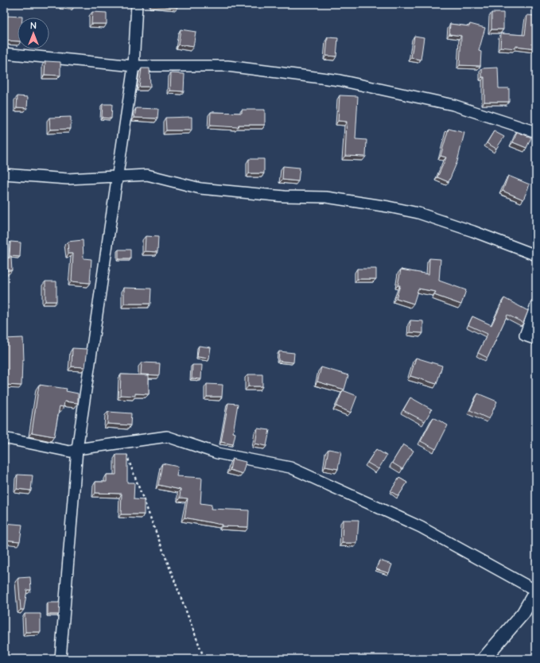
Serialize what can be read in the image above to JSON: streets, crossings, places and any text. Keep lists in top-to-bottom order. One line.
{"north":"top"}
